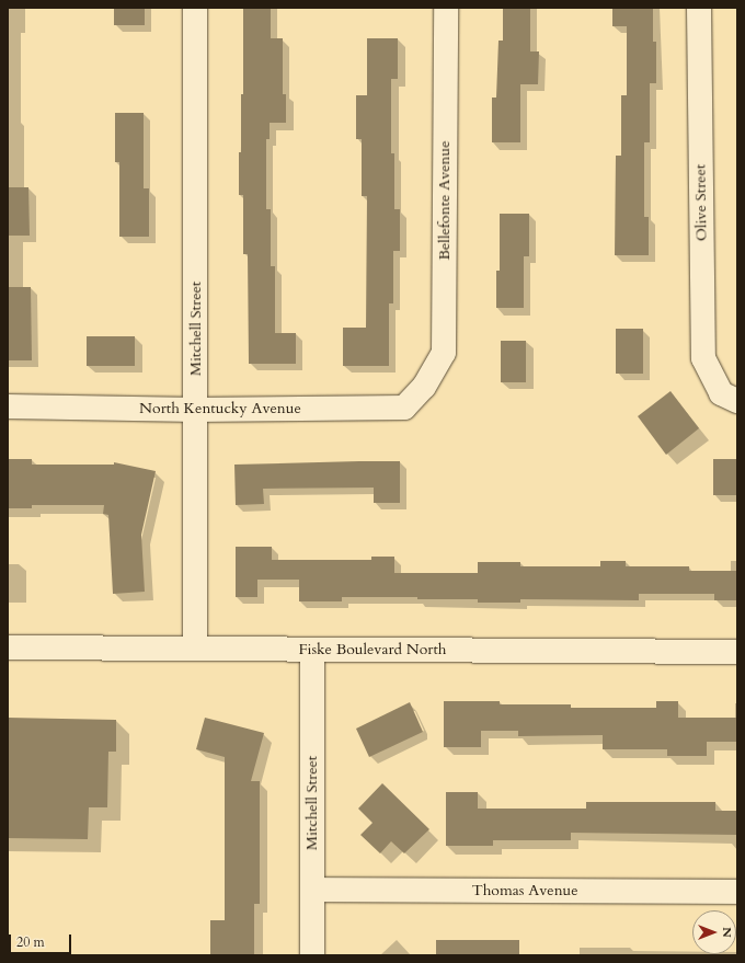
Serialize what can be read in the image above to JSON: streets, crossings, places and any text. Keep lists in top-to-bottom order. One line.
{"streets":{"street":["Bellefonte Avenue","Olive Street","Mitchell Street","North Kentucky Avenue","Fiske Boulevard North","Thomas Avenue"]},"crossings":[["Bellefonte Avenue","North Kentucky Avenue"],["Mitchell Street","North Kentucky Avenue"],["Mitchell Street","Fiske Boulevard North"],["Mitchell Street","Thomas Avenue"]],"scale_bar":"20 m","north":"right"}
